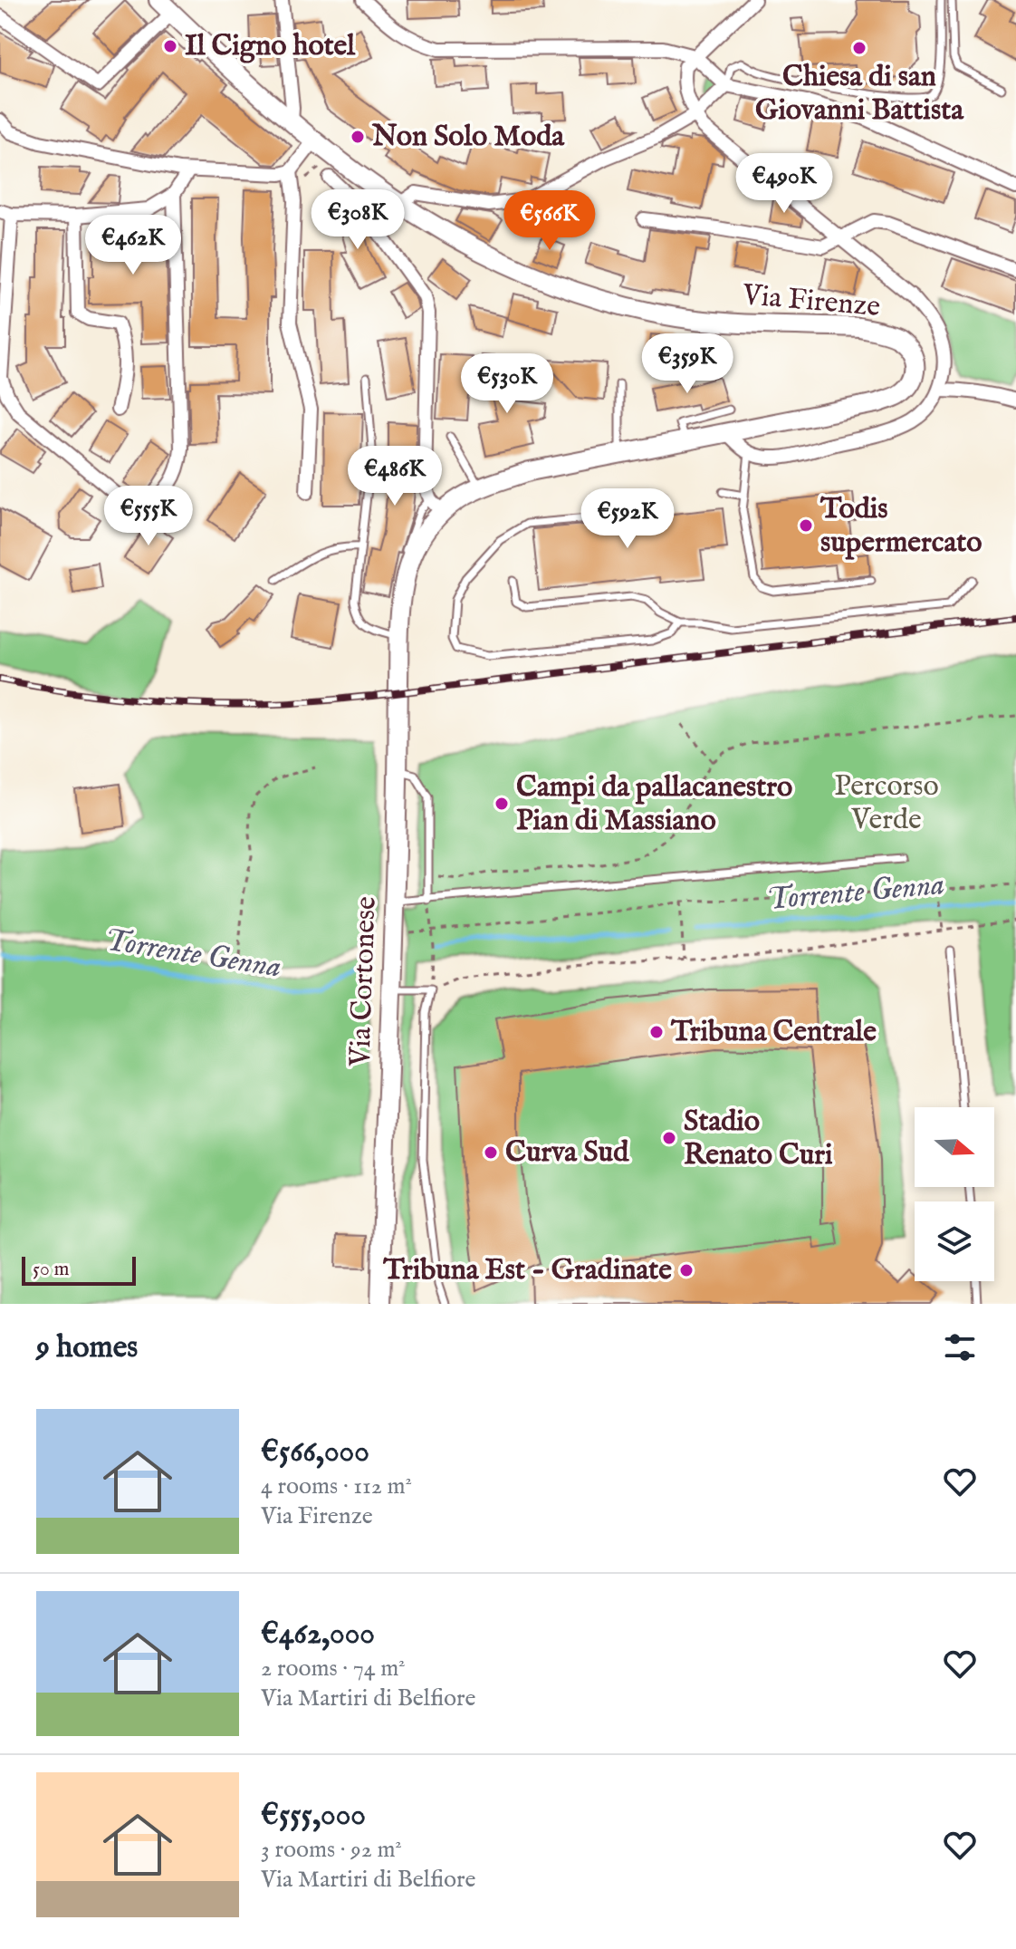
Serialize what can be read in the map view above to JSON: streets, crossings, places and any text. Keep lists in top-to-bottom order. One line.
{"streets":{"main road":["Via Firenze","Via Cortonese"]},"crossings":[["Via Firenze","Via Cortonese"]],"water":["Torrente Genna"],"parks":["Percorso Verde"],"places":["Il Cigno hotel","Chiesa di san Giovanni Battista","Non Solo Moda","Todis supermercato","Campi da pallacanestro Pian di Massiano","Tribuna Centrale","Stadio Renato Curi","Curva Sud","Tribuna Est - Gradinate"],"scale_bar":"50 m","north":"right","page":{"price":["€490K","€308K","€566K","€462K","€359K","€530K","€486K","€555K","€592K"],"scale":"50 m","heading":"9 homes","list":[{"name":"€566,000","note":"4 rooms · 112 m² · Via Firenze"},{"name":"€462,000","note":"2 rooms · 74 m² · Via Martiri di Belfiore"},{"name":"€555,000","note":"3 rooms · 92 m² · Via Martiri di Belfiore"}]}}
